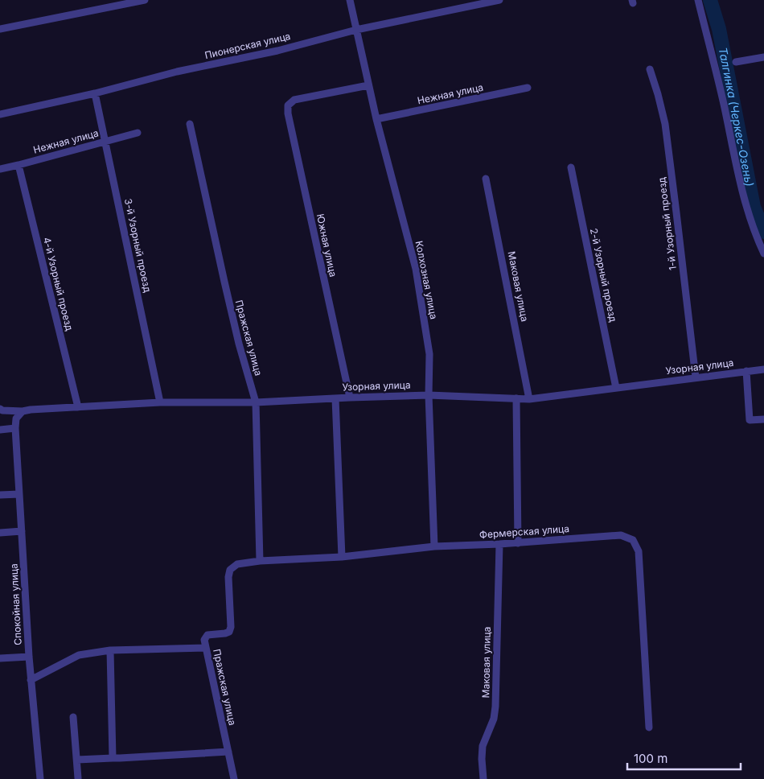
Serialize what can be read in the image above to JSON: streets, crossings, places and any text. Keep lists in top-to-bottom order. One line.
{"streets":{"street":["Пионерская улица","Нежная улица","1-й Узорный проезд","3-й Узорный проезд","Южная улица","2-й Узорный проезд","Колхозная улица","4-й Узорный проезд","Маковая улица","Пражская улица","Узорная улица","Фермерская улица","Спокойная улица"]},"crossings":[["Пионерская улица","3-й Узорный проезд"],["Пионерская улица","Колхозная улица"],["Нежная улица","3-й Узорный проезд"],["Нежная улица","Колхозная улица"],["Нежная улица","4-й Узорный проезд"],["1-й Узорный проезд","Узорная улица"],["3-й Узорный проезд","Узорная улица"],["Южная улица","Колхозная улица"],["Южная улица","Узорная улица"],["2-й Узорный проезд","Узорная улица"],["Колхозная улица","Узорная улица"],["Колхозная улица","Фермерская улица"],["4-й Узорный проезд","Узорная улица"],["Маковая улица","Узорная улица"],["Маковая улица","Фермерская улица"],["Пражская улица","Узорная улица"],["Пражская улица","Фермерская улица"]],"water":["Талгинка (Черкес-Озень)"],"scale_bar":"100 m"}
